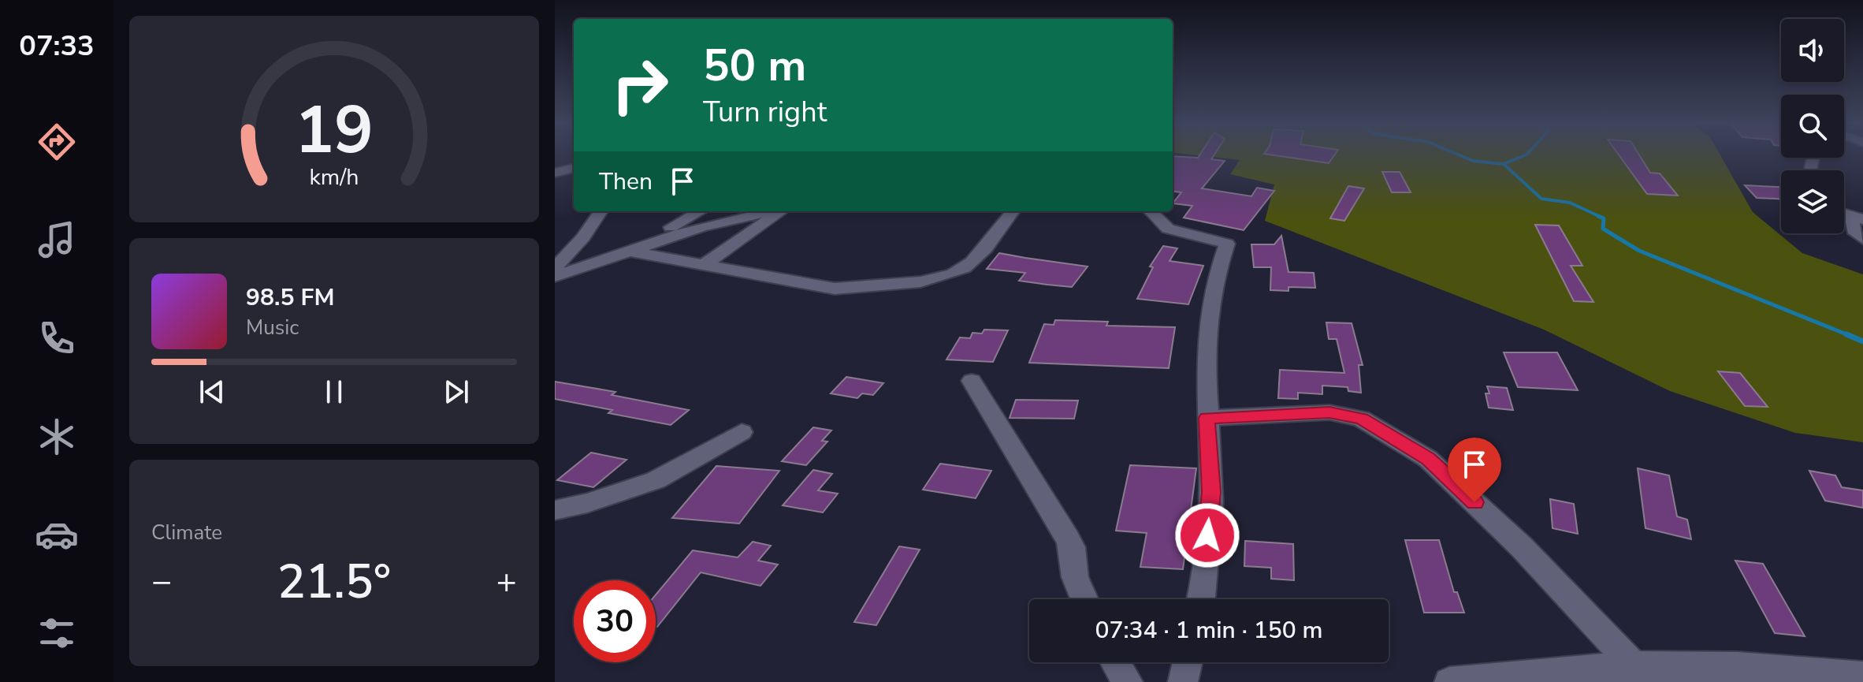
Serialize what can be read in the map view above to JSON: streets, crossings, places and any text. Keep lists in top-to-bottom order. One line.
{"page":{"tabs":"07:33","turn":["50 m","Turn right"],"then":"Then","song":["98.5 FM","Music"],"tile":"Climate","heat":["−","21.5°","+"],"limit":"30","trip":"07:34 · 1 min · 150 m","gauge":["19","km/h"]}}
